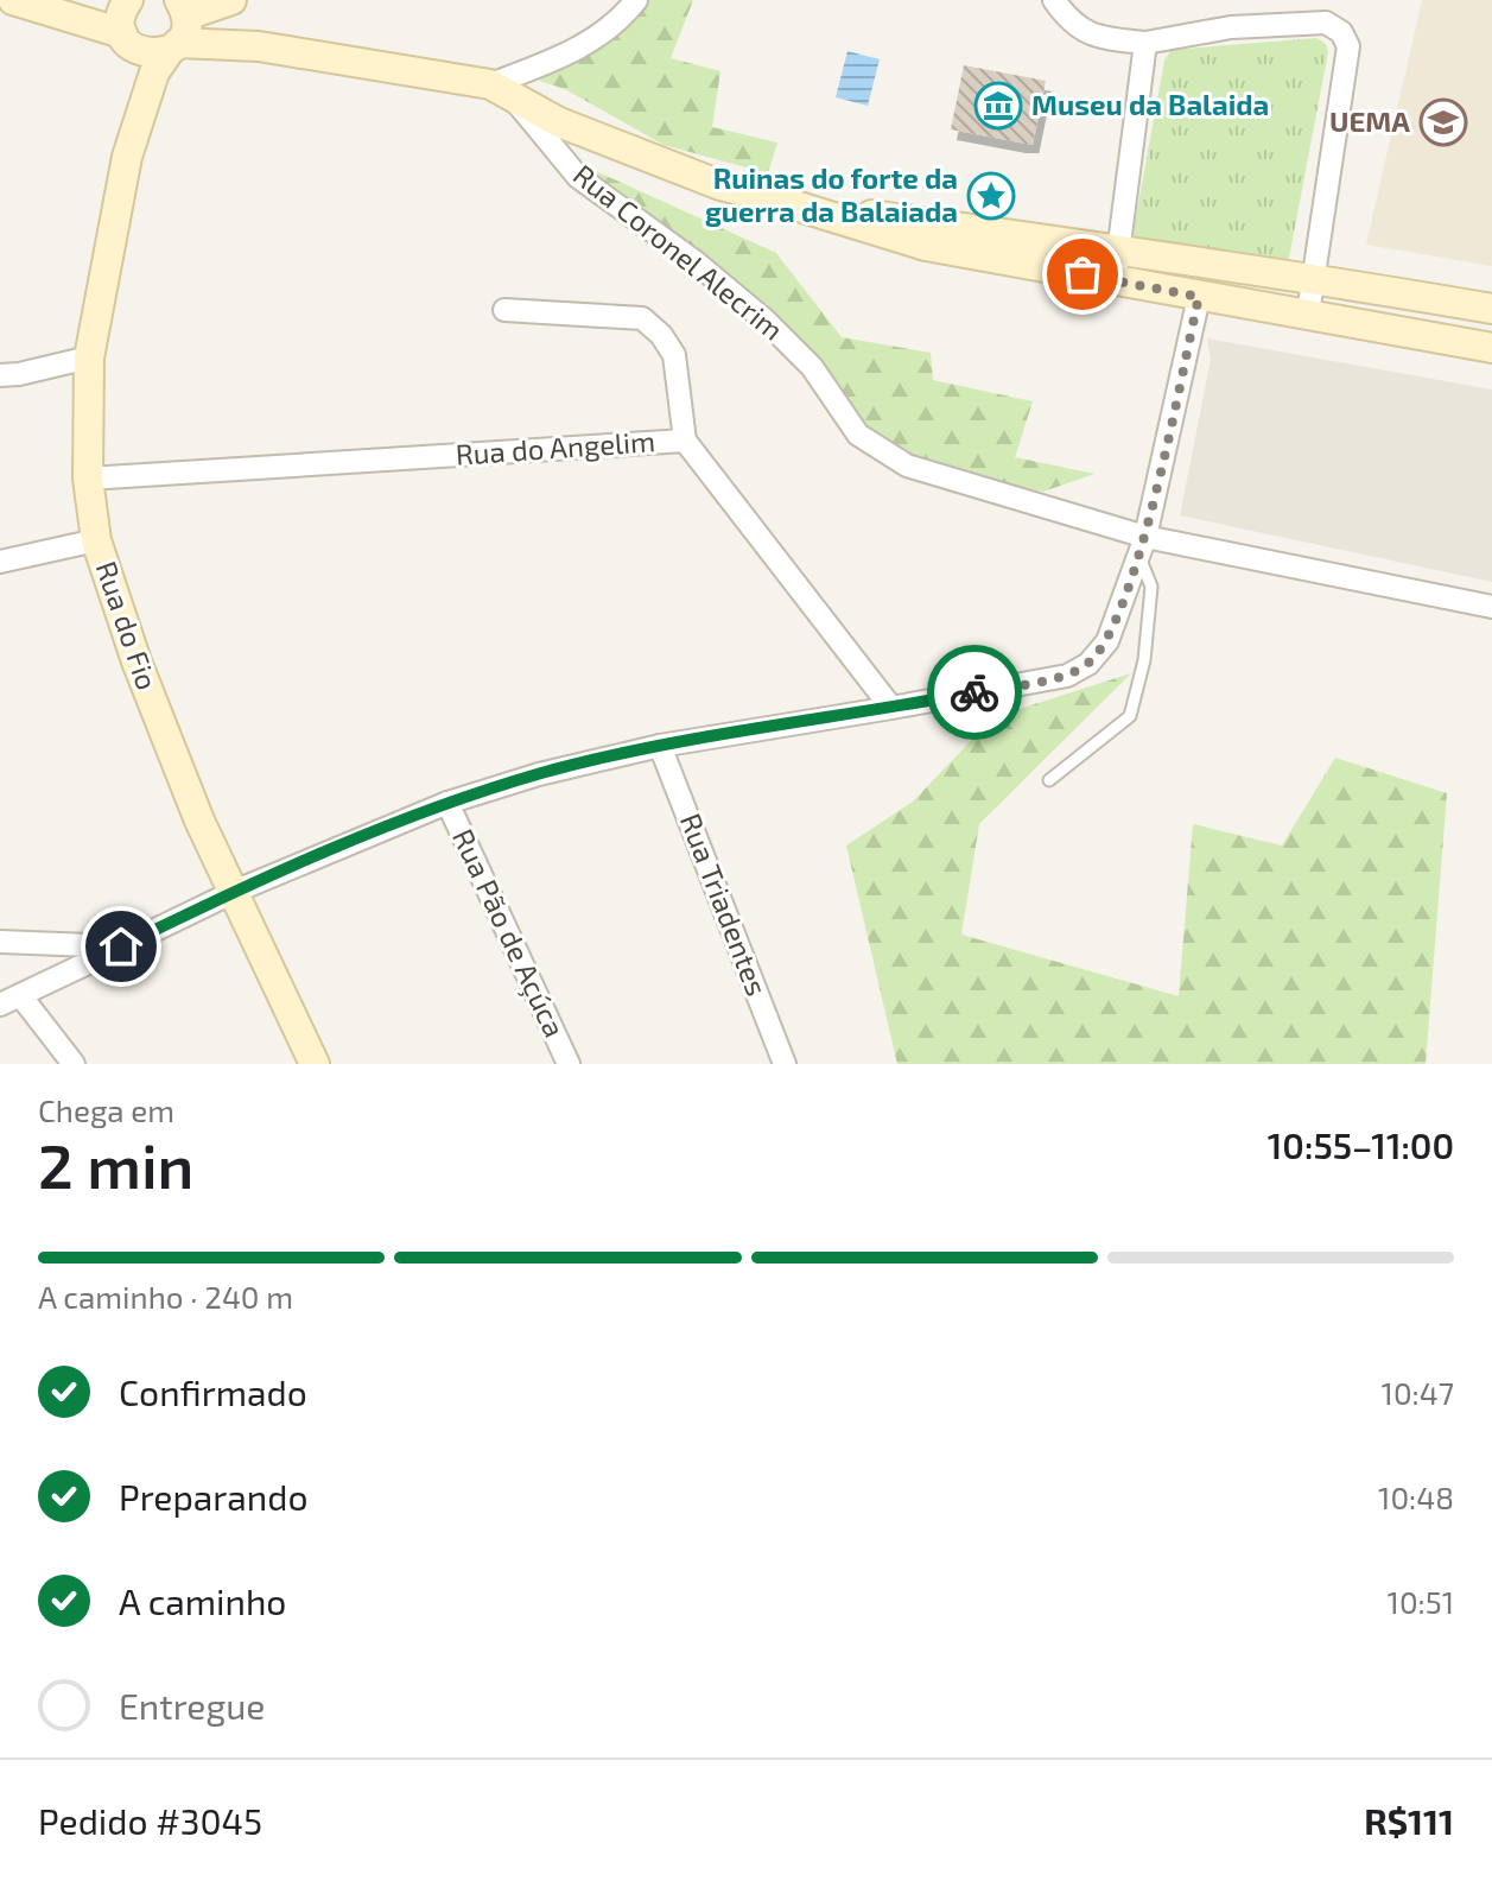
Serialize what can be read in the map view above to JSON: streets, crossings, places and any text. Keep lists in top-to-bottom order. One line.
{"streets":{"street":["Rua Coronel Alecrim","Rua do Angelim","Rua do Fio","Rua Triadentes","Rua Pão de Açúca"]},"crossings":[["Rua do Angelim","Rua do Fio"]],"places":{"museum":["Museu da Balaida"],"school or university":["UEMA"],"place":["Ruinas do forte da guerra da Balaiada"]},"page":{"heading":["2 min","Chega em","10:55–11:00"],"panel":["Pedido #3045","R$111"],"bar":"A caminho · 240 m","list":[["Confirmado","10:47"],["Preparando","10:48"],["A caminho","10:51"],"Entregue"]}}
